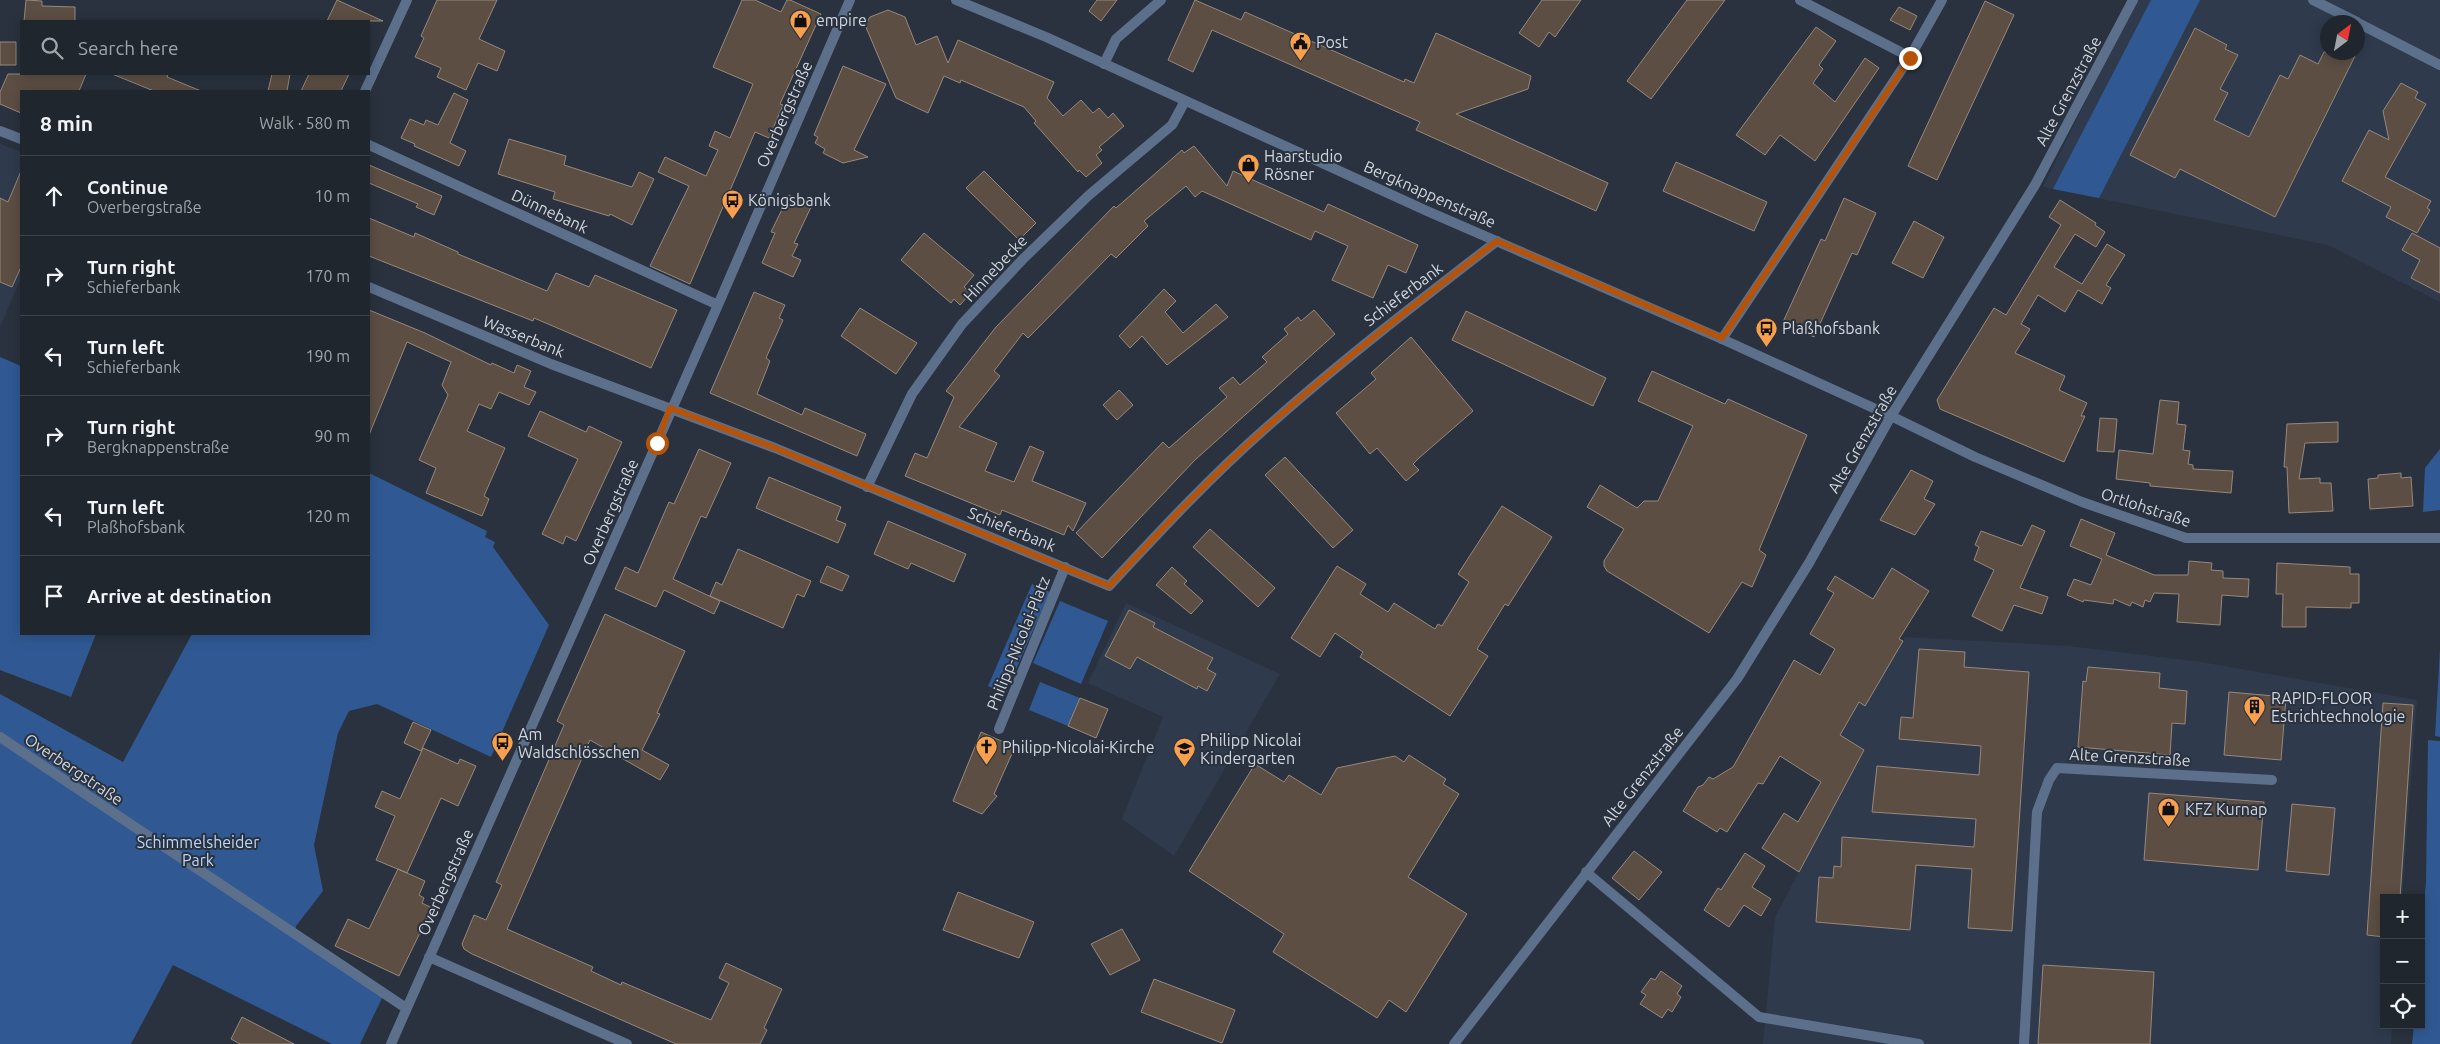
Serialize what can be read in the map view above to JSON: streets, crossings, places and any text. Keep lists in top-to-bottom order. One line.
{"streets":{"street":["Alte Grenzstraße","Overbergstraße","Bergknappenstraße","Dünnebank","Hinnebecke","Schieferbank","Wasserbank","Ortlohstraße","Philipp-Nicolai-Platz"]},"crossings":[["Alte Grenzstraße","Bergknappenstraße"],["Alte Grenzstraße","Ortlohstraße"],["Overbergstraße","Dünnebank"],["Overbergstraße","Schieferbank"],["Overbergstraße","Wasserbank"],["Bergknappenstraße","Hinnebecke"],["Bergknappenstraße","Schieferbank"],["Bergknappenstraße","Ortlohstraße"],["Hinnebecke","Schieferbank"],["Schieferbank","Wasserbank"],["Schieferbank","Philipp-Nicolai-Platz"]],"parks":["Schimmelsheider Park"],"places":{"shop":["empire","Haarstudio Rösner","KFZ Kurnap"],"public building":["Post"],"bus stop":["Königsbank","Plaßhofsbank","Am Waldschlösschen"],"building":["RAPID-FLOOR Estrichtechnologie"],"church":["Philipp-Nicolai-Kirche"],"school or university":["Philipp Nicolai Kindergarten"]},"north":"top right","page":{"search":"Search here","heading":["8 min","Walk · 580 m"],"list":[["Continue","Overbergstraße","10 m"],["Turn right","Schieferbank","170 m"],["Turn left","Schieferbank","190 m"],["Turn right","Bergknappenstraße","90 m"],["Turn left","Plaßhofsbank","120 m"],"Arrive at destination"],"map_buttons":["+","−"]}}
